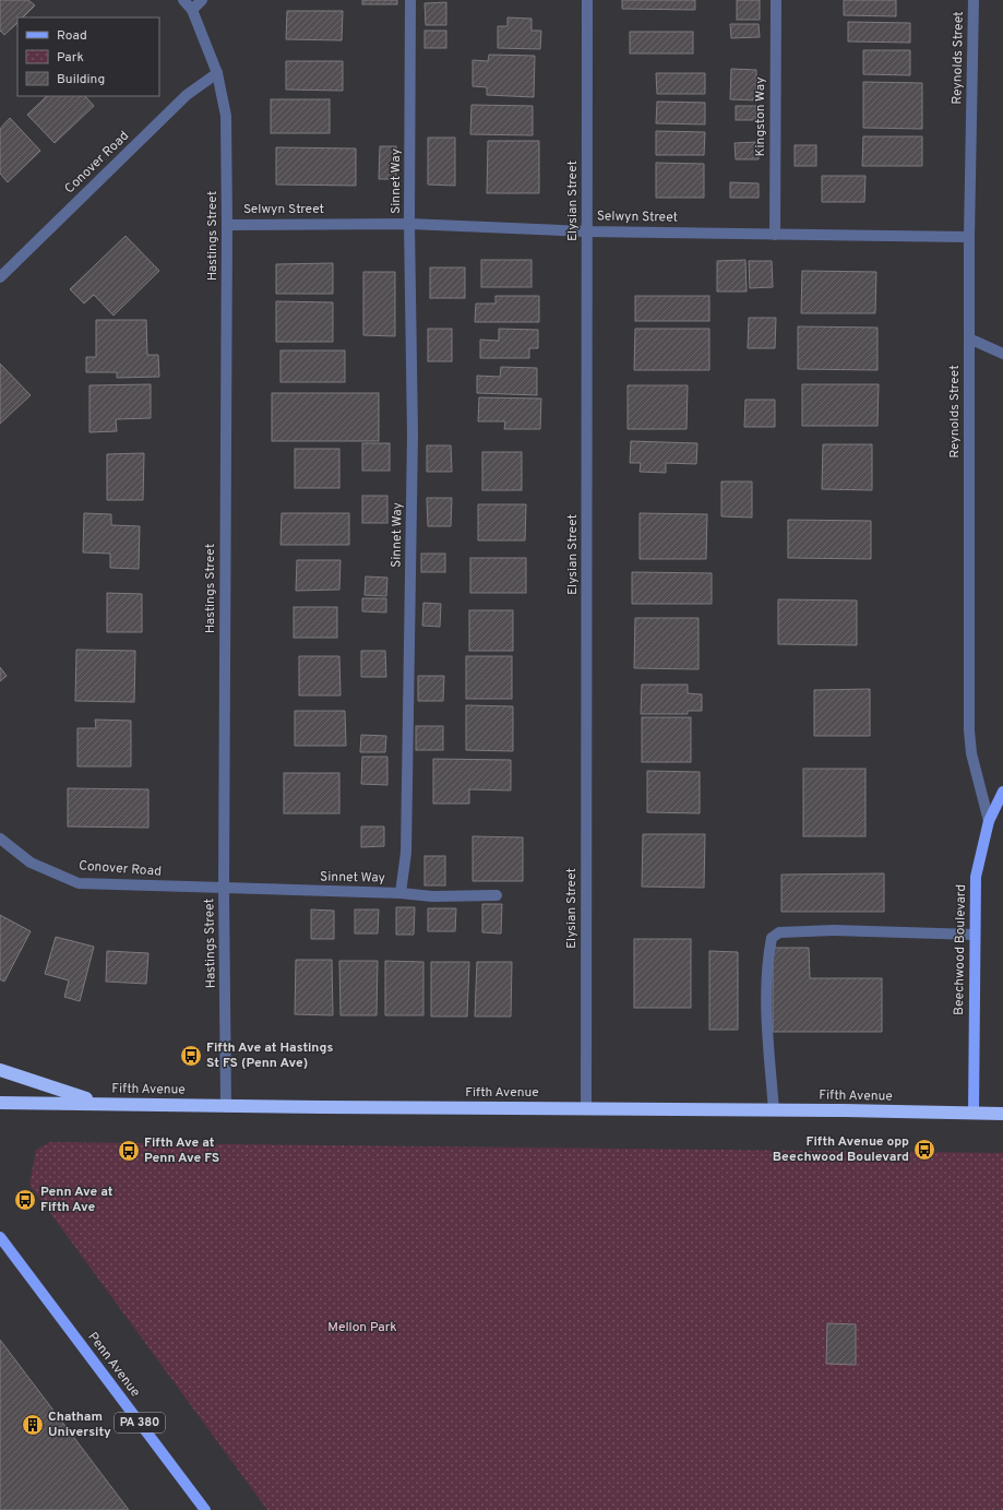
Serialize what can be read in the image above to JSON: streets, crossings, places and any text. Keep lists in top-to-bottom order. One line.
{"streets":{"highway":["Fifth Avenue"],"main road":["Beechwood Boulevard","Penn Avenue","PA 380"],"street":["Reynolds Street","Kingston Way","Conover Road","Sinnet Way","Elysian Street","Selwyn Street","Hastings Street"]},"crossings":[["Reynolds Street","Selwyn Street"],["Reynolds Street","Beechwood Boulevard"],["Kingston Way","Selwyn Street"],["Conover Road","Sinnet Way"],["Conover Road","Hastings Street"],["Sinnet Way","Selwyn Street"],["Sinnet Way","Hastings Street"],["Elysian Street","Selwyn Street"],["Elysian Street","Fifth Avenue"],["Selwyn Street","Hastings Street"],["Hastings Street","Fifth Avenue"],["Beechwood Boulevard","Fifth Avenue"]],"parks":["Mellon Park"],"places":{"bus stop":["Fifth Ave at Hastings St FS (Penn Ave)","Fifth Avenue opp Beechwood Boulevard","Fifth Ave at Penn Ave FS","Penn Ave at Fifth Ave"],"building":["Chatham University"]},"legend":["Road","Park","Building"]}
